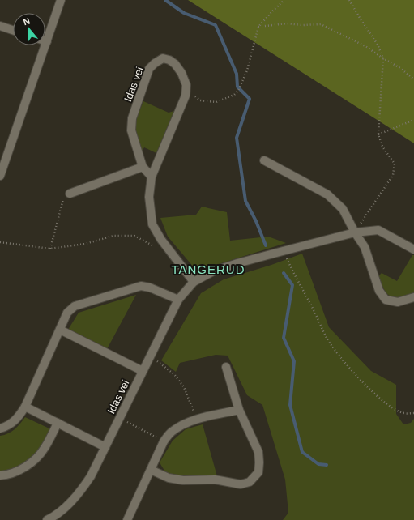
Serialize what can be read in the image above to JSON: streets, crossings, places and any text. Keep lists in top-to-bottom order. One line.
{"streets":{"street":["Idas vei"]},"districts":["TANGERUD"],"north":"top"}
